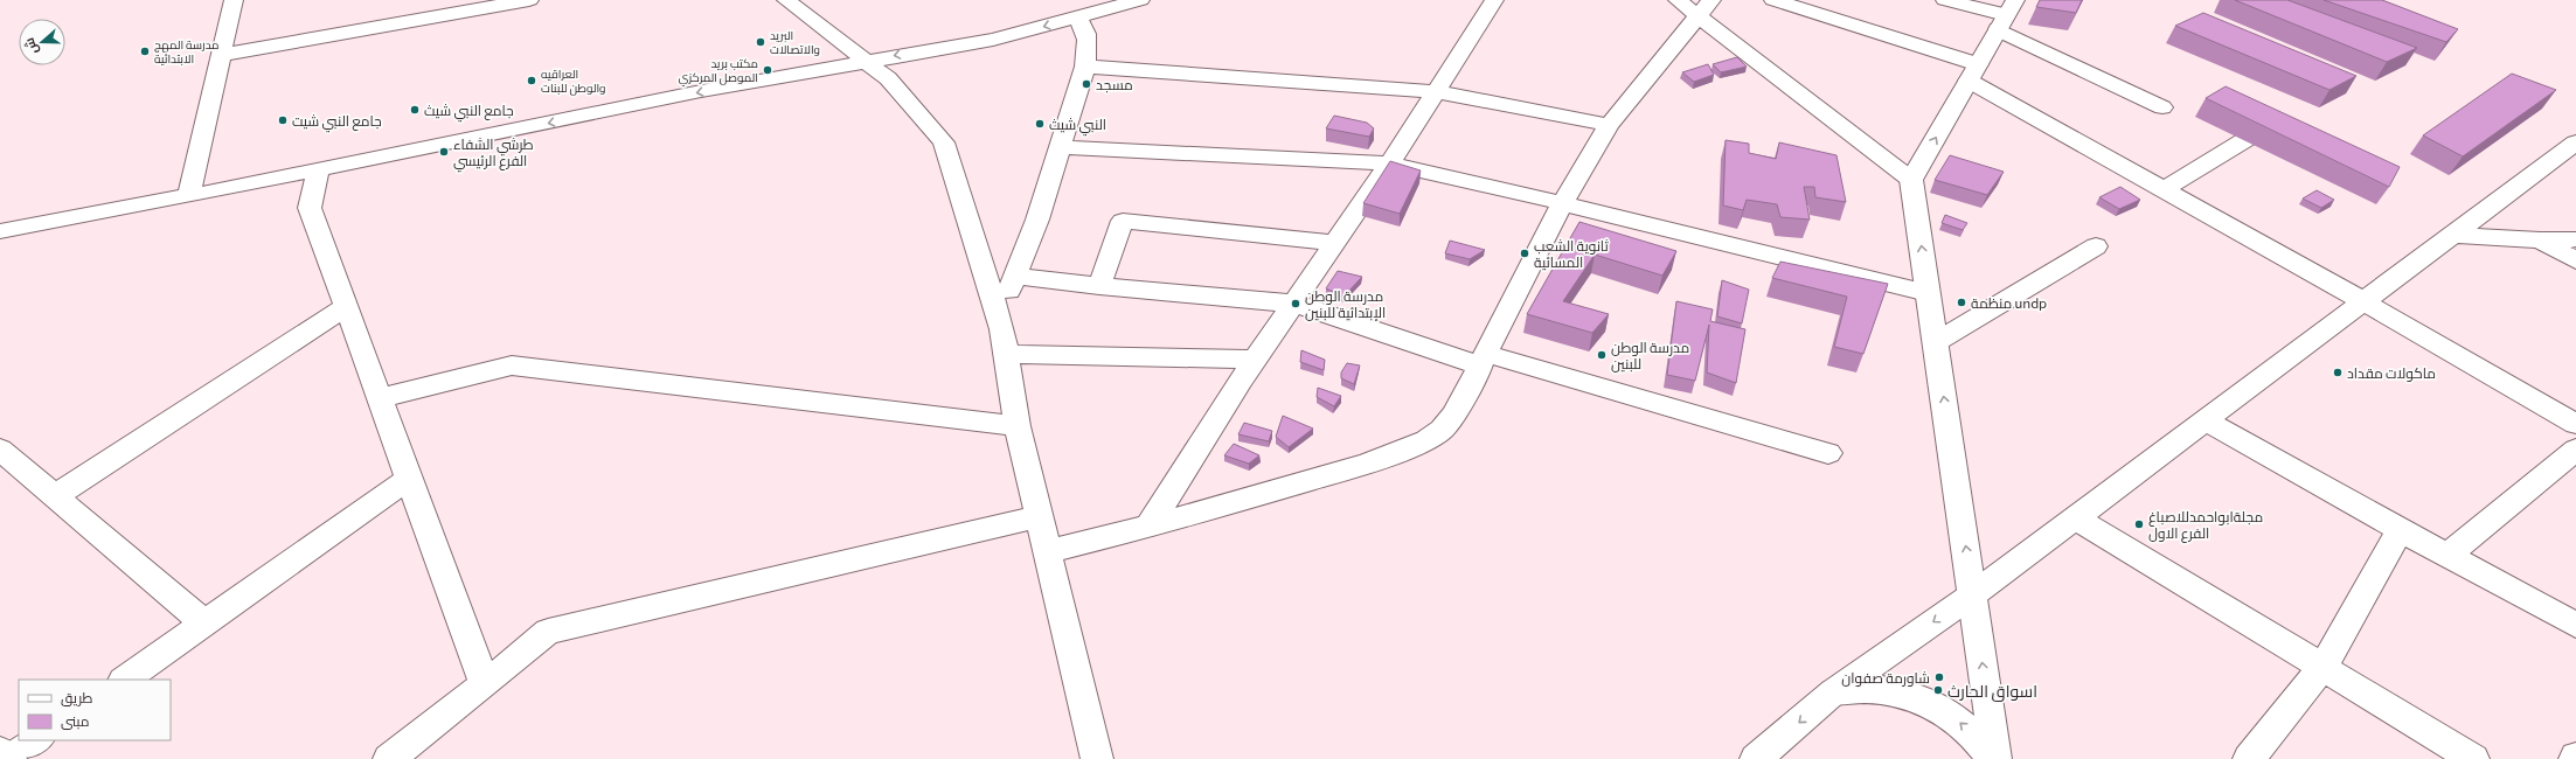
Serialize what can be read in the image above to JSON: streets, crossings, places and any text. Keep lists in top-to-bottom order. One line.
{"places":["البريد والاتصالات","مدرسة المهج الابتدائية","مكتب بريد الموصل المركزي","العراقيه والوطن للبنات","مسجد","جامع النبي شيث","جامع النبي شيت","النبي شيث","طرشي الشفاء الفرع الرئيسي","ثانوية الشعب المسائية","منظمة undp","مدرسة الوطن الإبتدائية للبنين","مدرسة الوطن للبنين","ماكولات مقداد","مجلةابواحمدللاصباغ الفرع الاول","شاورمة صفوان","اسواق الحارث"],"legend":["طريق","مبنى"],"north":"left"}
